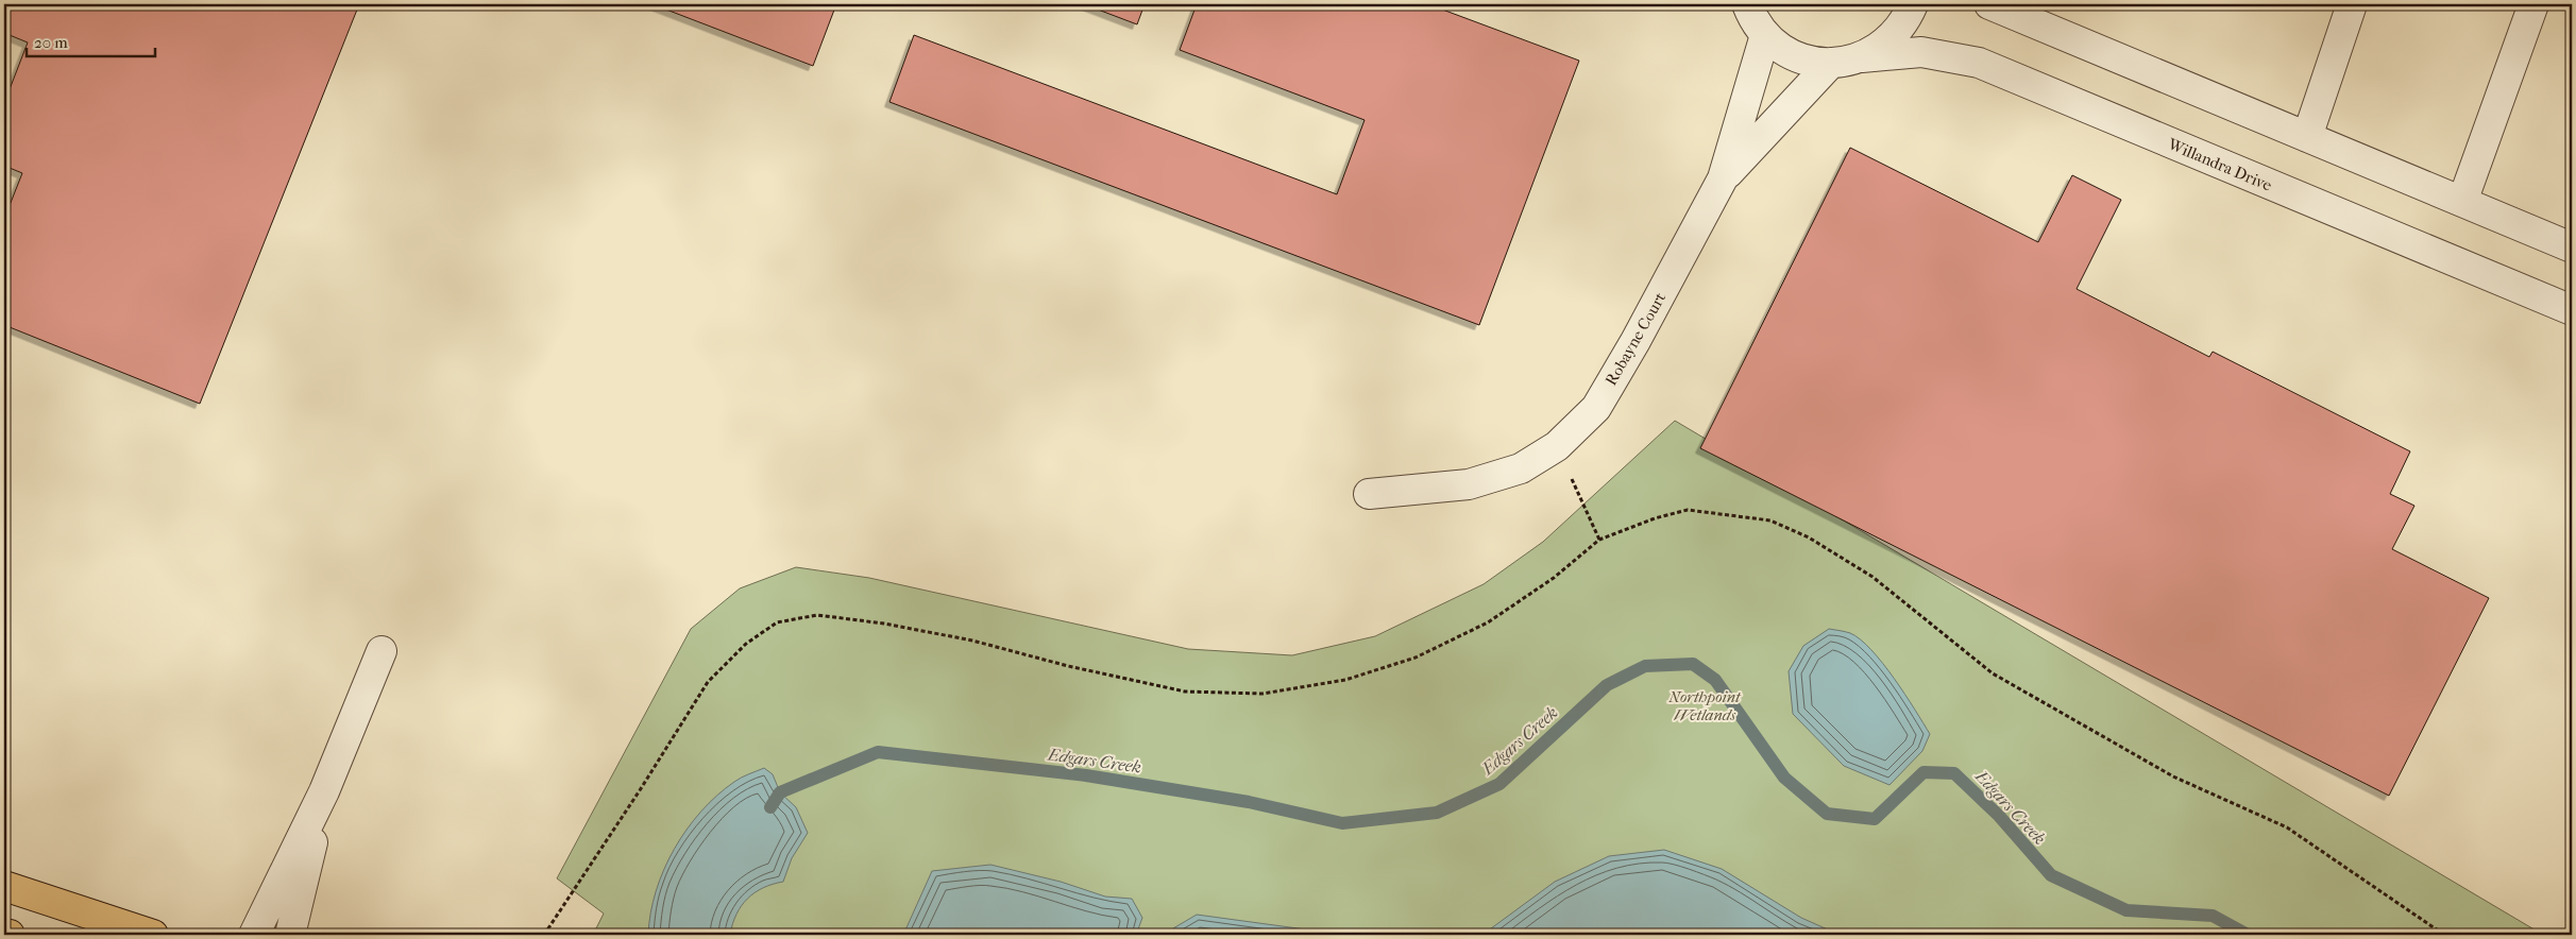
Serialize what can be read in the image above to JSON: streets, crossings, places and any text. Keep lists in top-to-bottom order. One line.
{"streets":{"street":["Willandra Drive","Robayne Court"]},"crossings":[["Willandra Drive","Robayne Court"]],"water":["Edgars Creek"],"parks":["Northpoint Wetlands"],"scale_bar":"20 m"}
